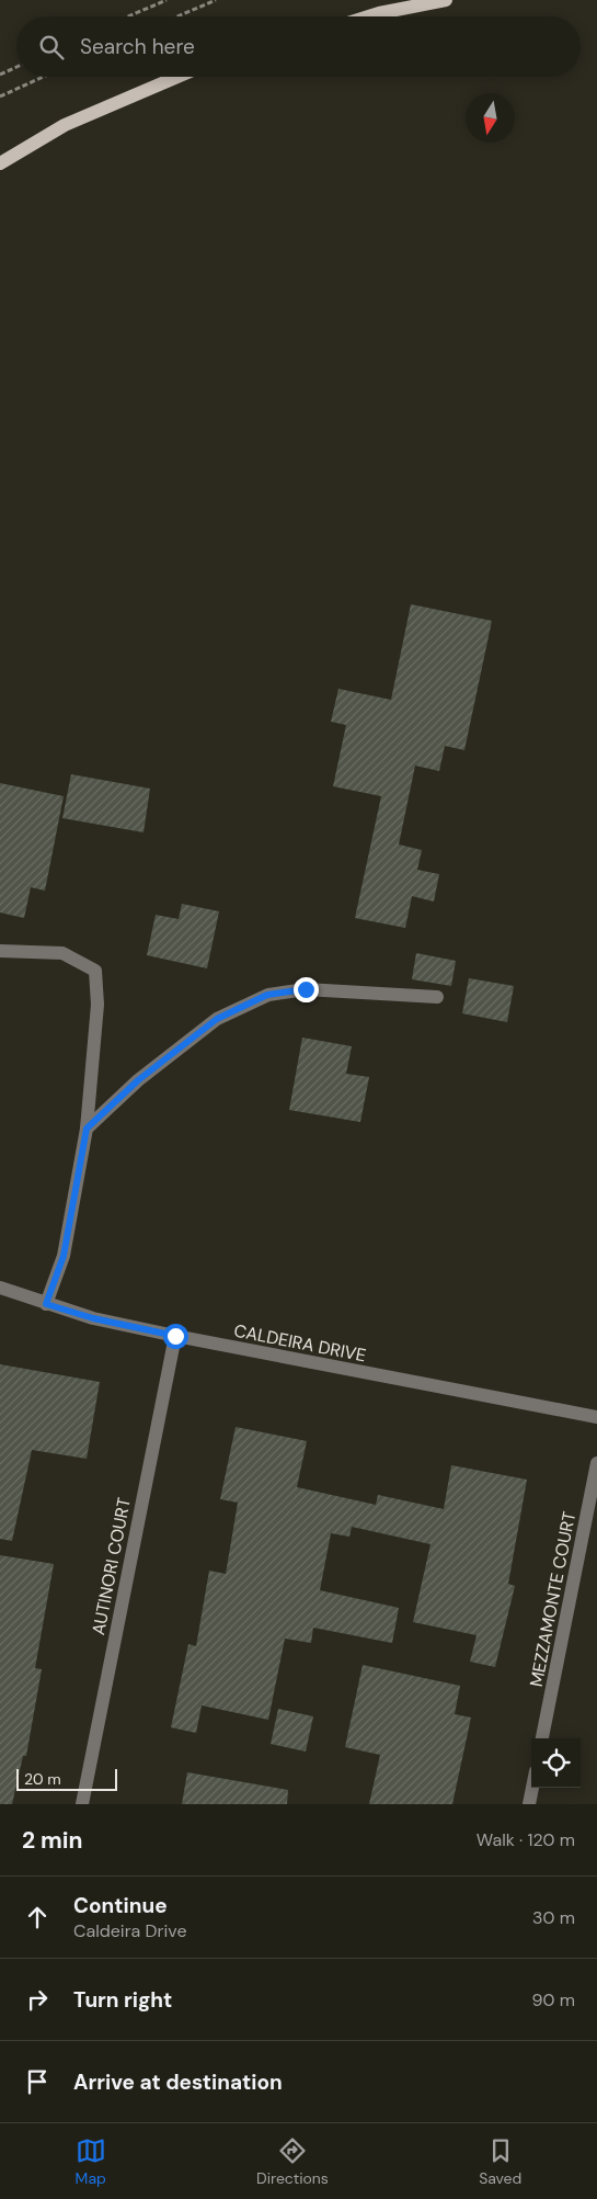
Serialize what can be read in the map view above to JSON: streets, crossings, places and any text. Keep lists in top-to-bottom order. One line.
{"streets":{"street":["CALDEIRA DRIVE","AUTINORI COURT","MEZZAMONTE COURT"]},"crossings":[["CALDEIRA DRIVE","AUTINORI COURT"]],"scale_bar":"20 m","north":"bottom","page":{"search":"Search here","scale":"20 m","heading":["2 min","Walk · 120 m"],"list":[["Continue","Caldeira Drive","30 m"],["Turn right","90 m"],"Arrive at destination"],"nav":["Map","Directions","Saved"]}}
